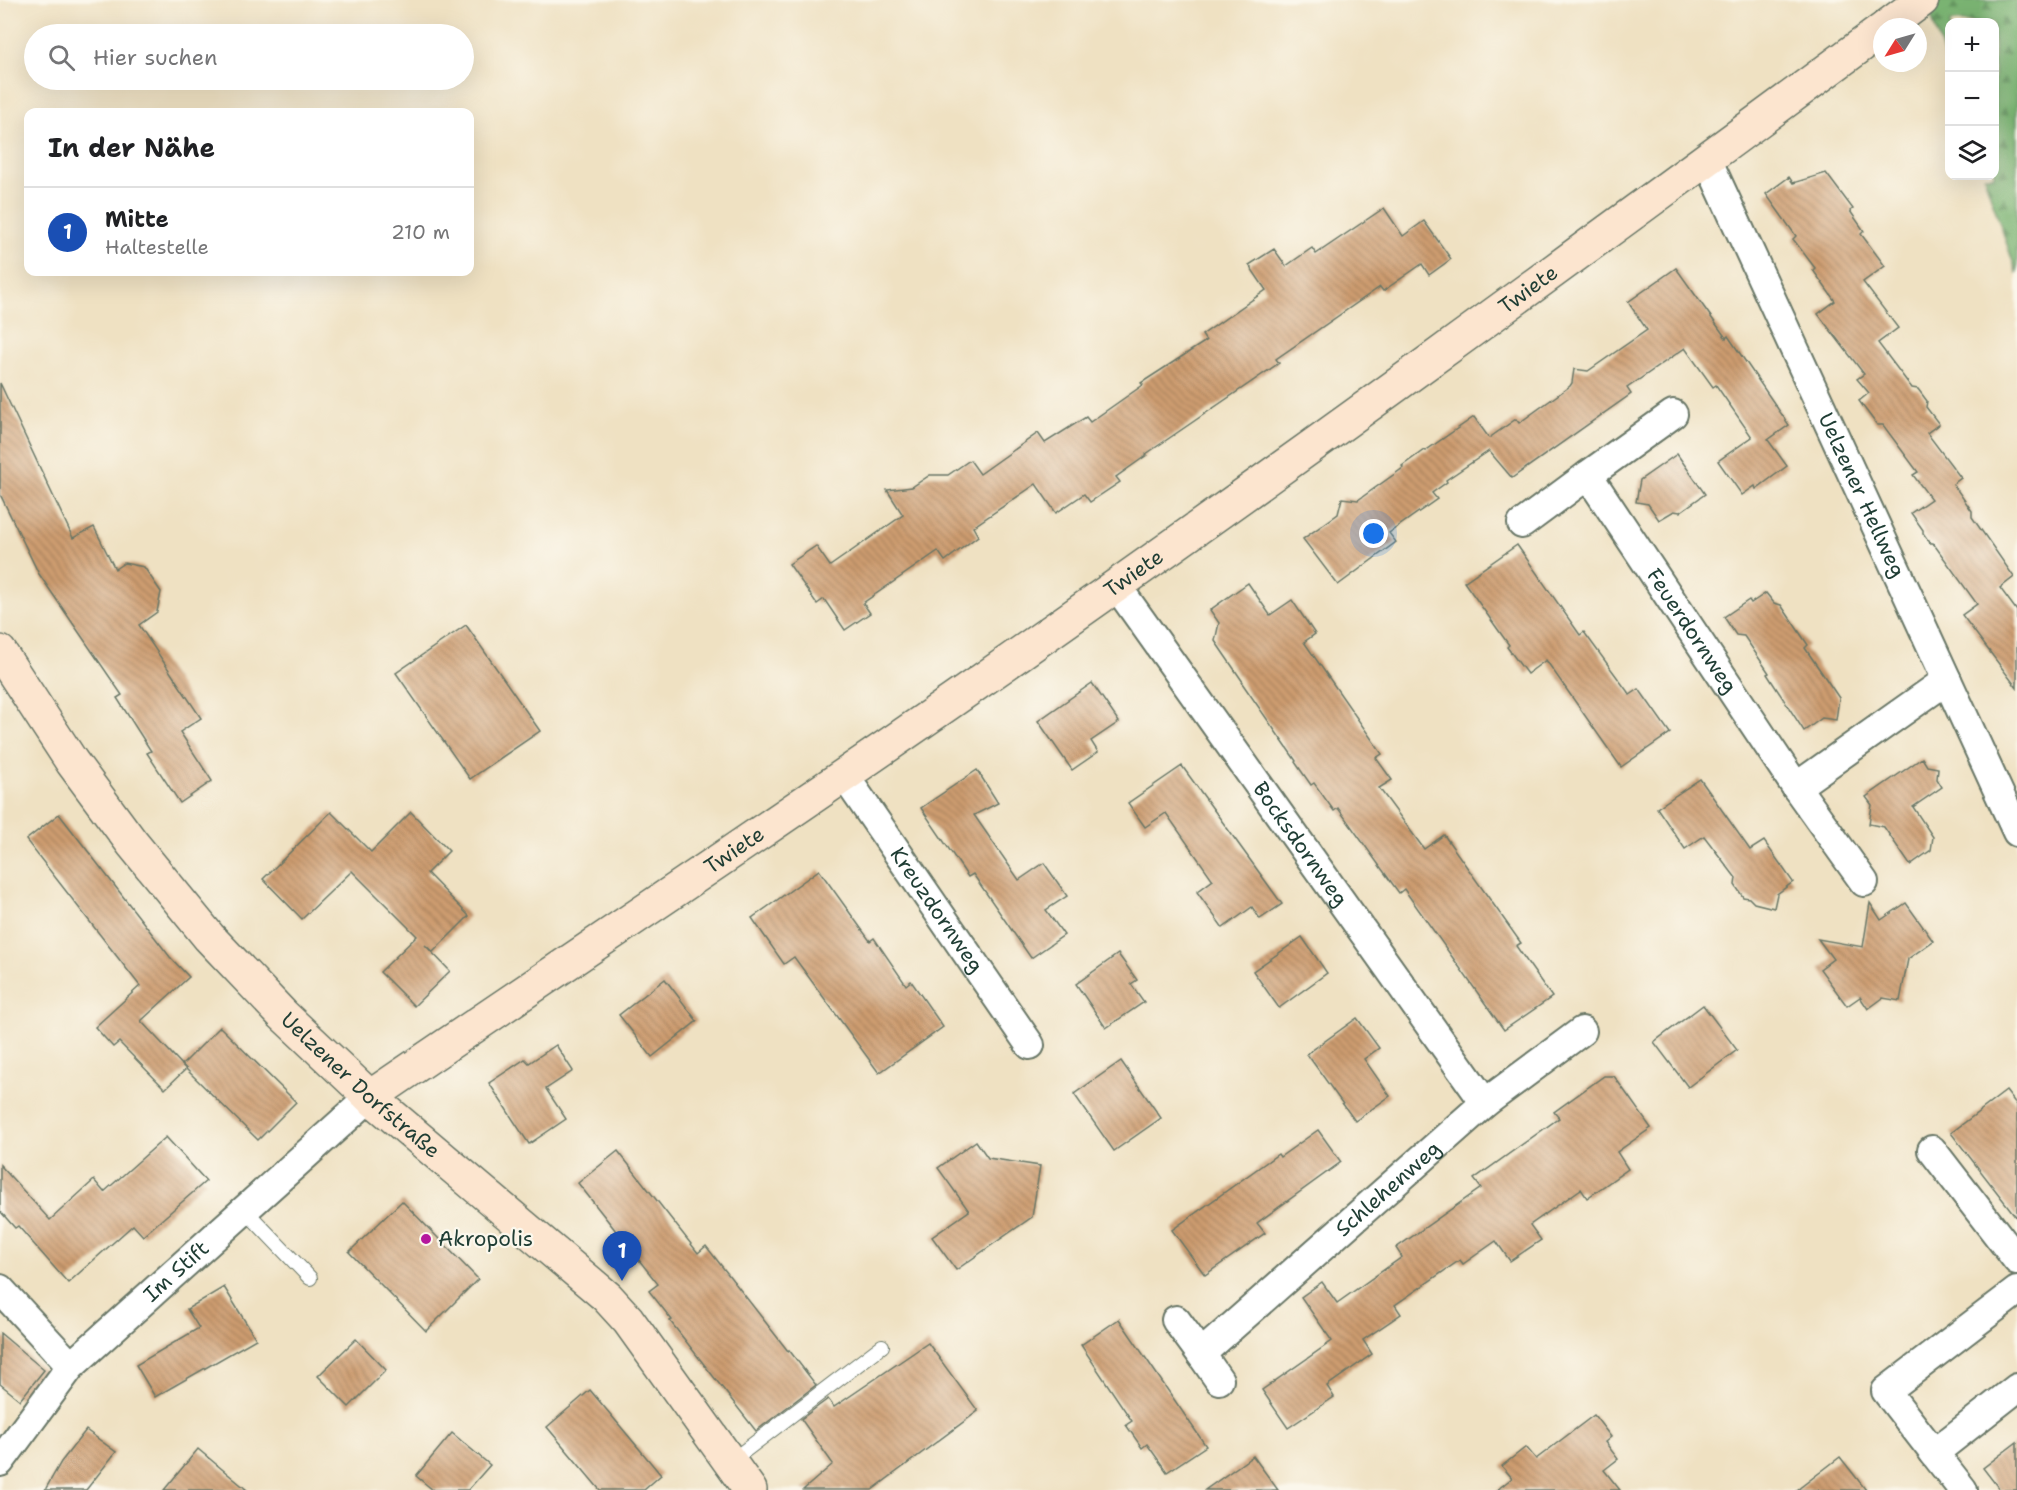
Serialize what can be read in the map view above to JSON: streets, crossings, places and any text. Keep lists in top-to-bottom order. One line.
{"streets":{"street":["Twiete","Uelzener Hellweg","Feuerdornweg","Bocksdornweg","Kreuzdornweg","Uelzener Dorfstraße","Schlehenweg","Im Stift"]},"crossings":[["Twiete","Uelzener Hellweg"],["Twiete","Bocksdornweg"],["Twiete","Kreuzdornweg"],["Twiete","Uelzener Dorfstraße"],["Twiete","Im Stift"],["Bocksdornweg","Schlehenweg"],["Uelzener Dorfstraße","Im Stift"]],"places":["Akropolis"],"north":"bottom left","page":{"map_buttons":["+","−"],"search":"Hier suchen","heading":"In der Nähe","list":[{"mark":"1","name":"Mitte","note":"Haltestelle","value":"210 m"}],"pins":"1"}}
